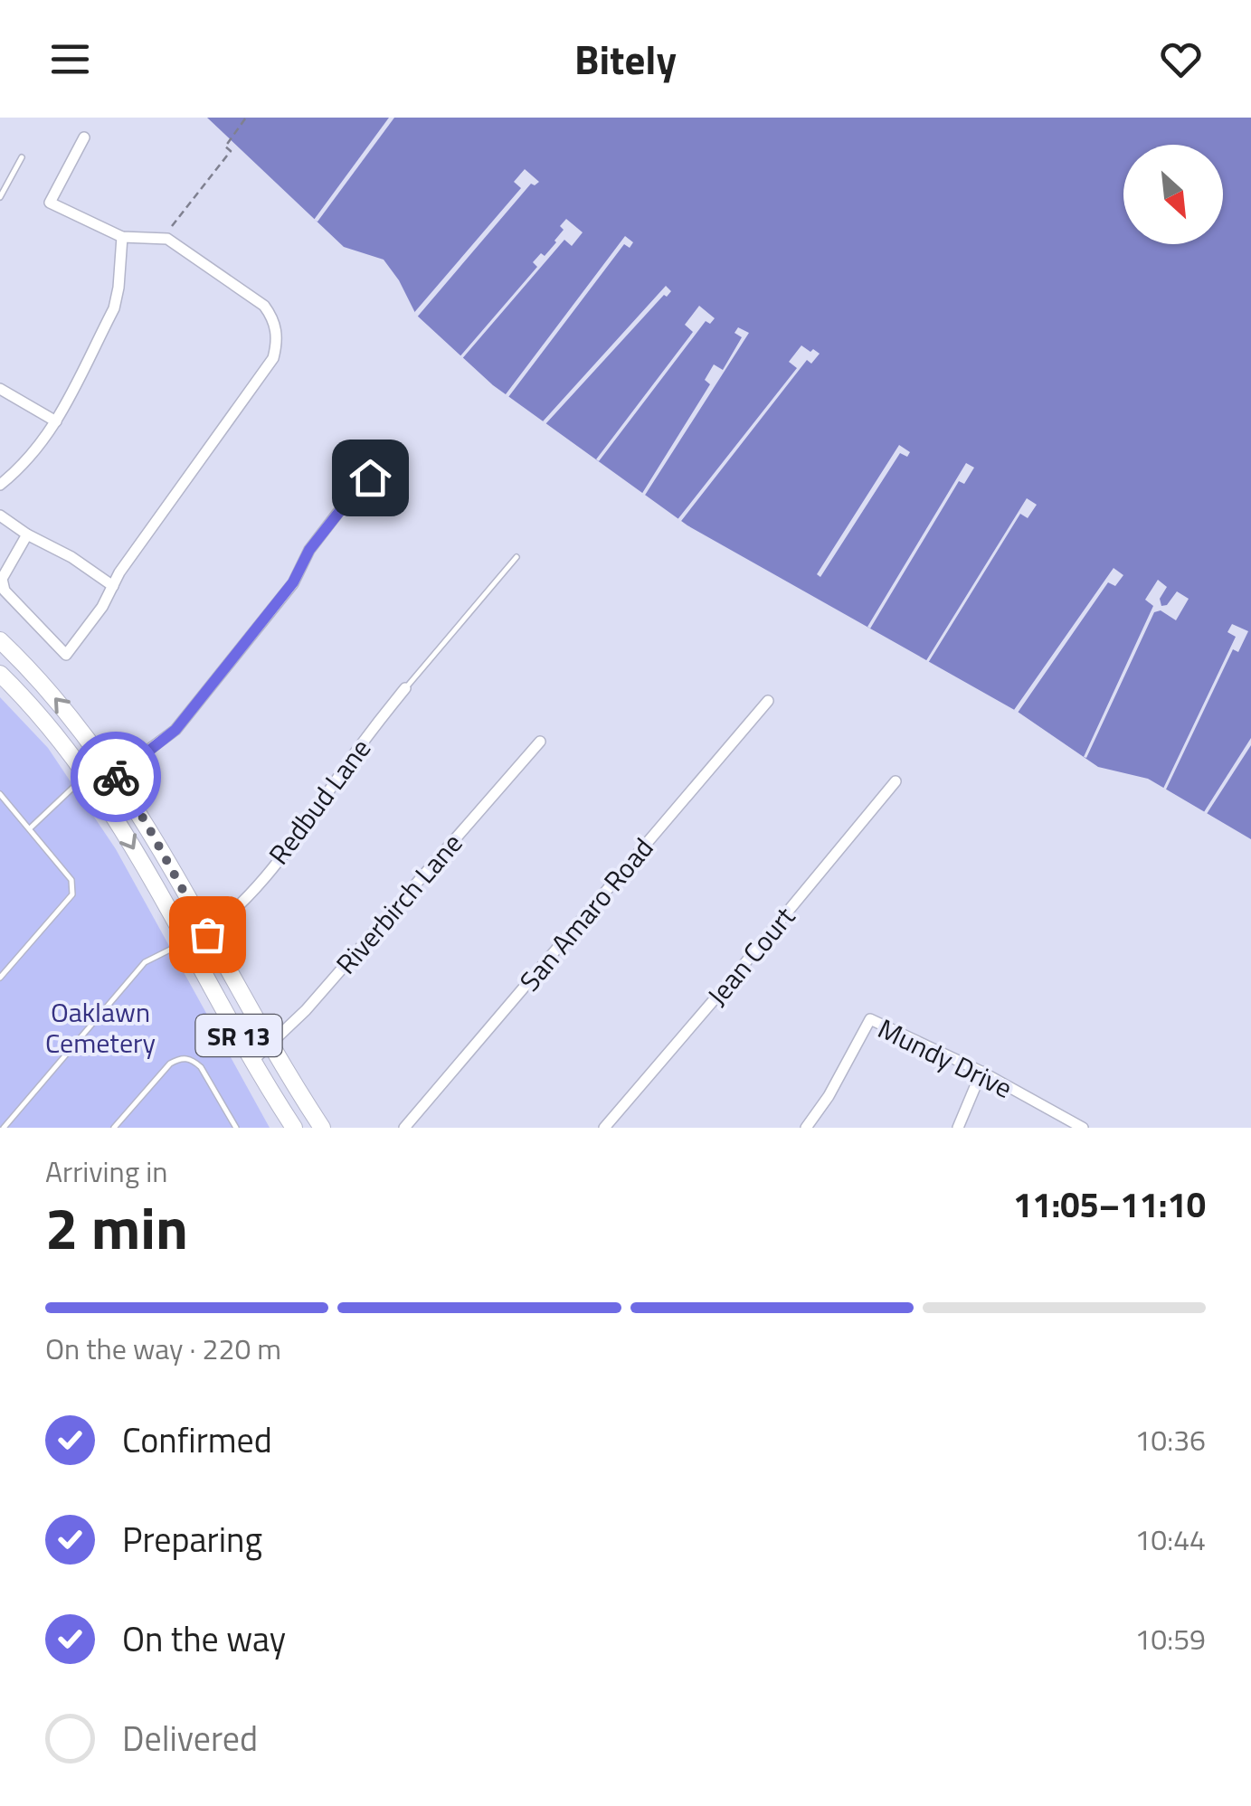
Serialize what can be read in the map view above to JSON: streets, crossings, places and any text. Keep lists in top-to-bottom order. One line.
{"streets":{"main road":["SR 13"],"street":["Redbud Lane","Riverbirch Lane","San Amaro Road","Jean Court","Mundy Drive"]},"crossings":[["Redbud Lane","SR 13"],["Riverbirch Lane","SR 13"]],"parks":["Oaklawn Cemetery"],"north":"bottom right","page":{"header":"Bitely","heading":["2 min","Arriving in","11:05–11:10"],"bar":"On the way · 220 m","list":[["Confirmed","10:36"],["Preparing","10:44"],["On the way","10:59"],"Delivered"]}}
